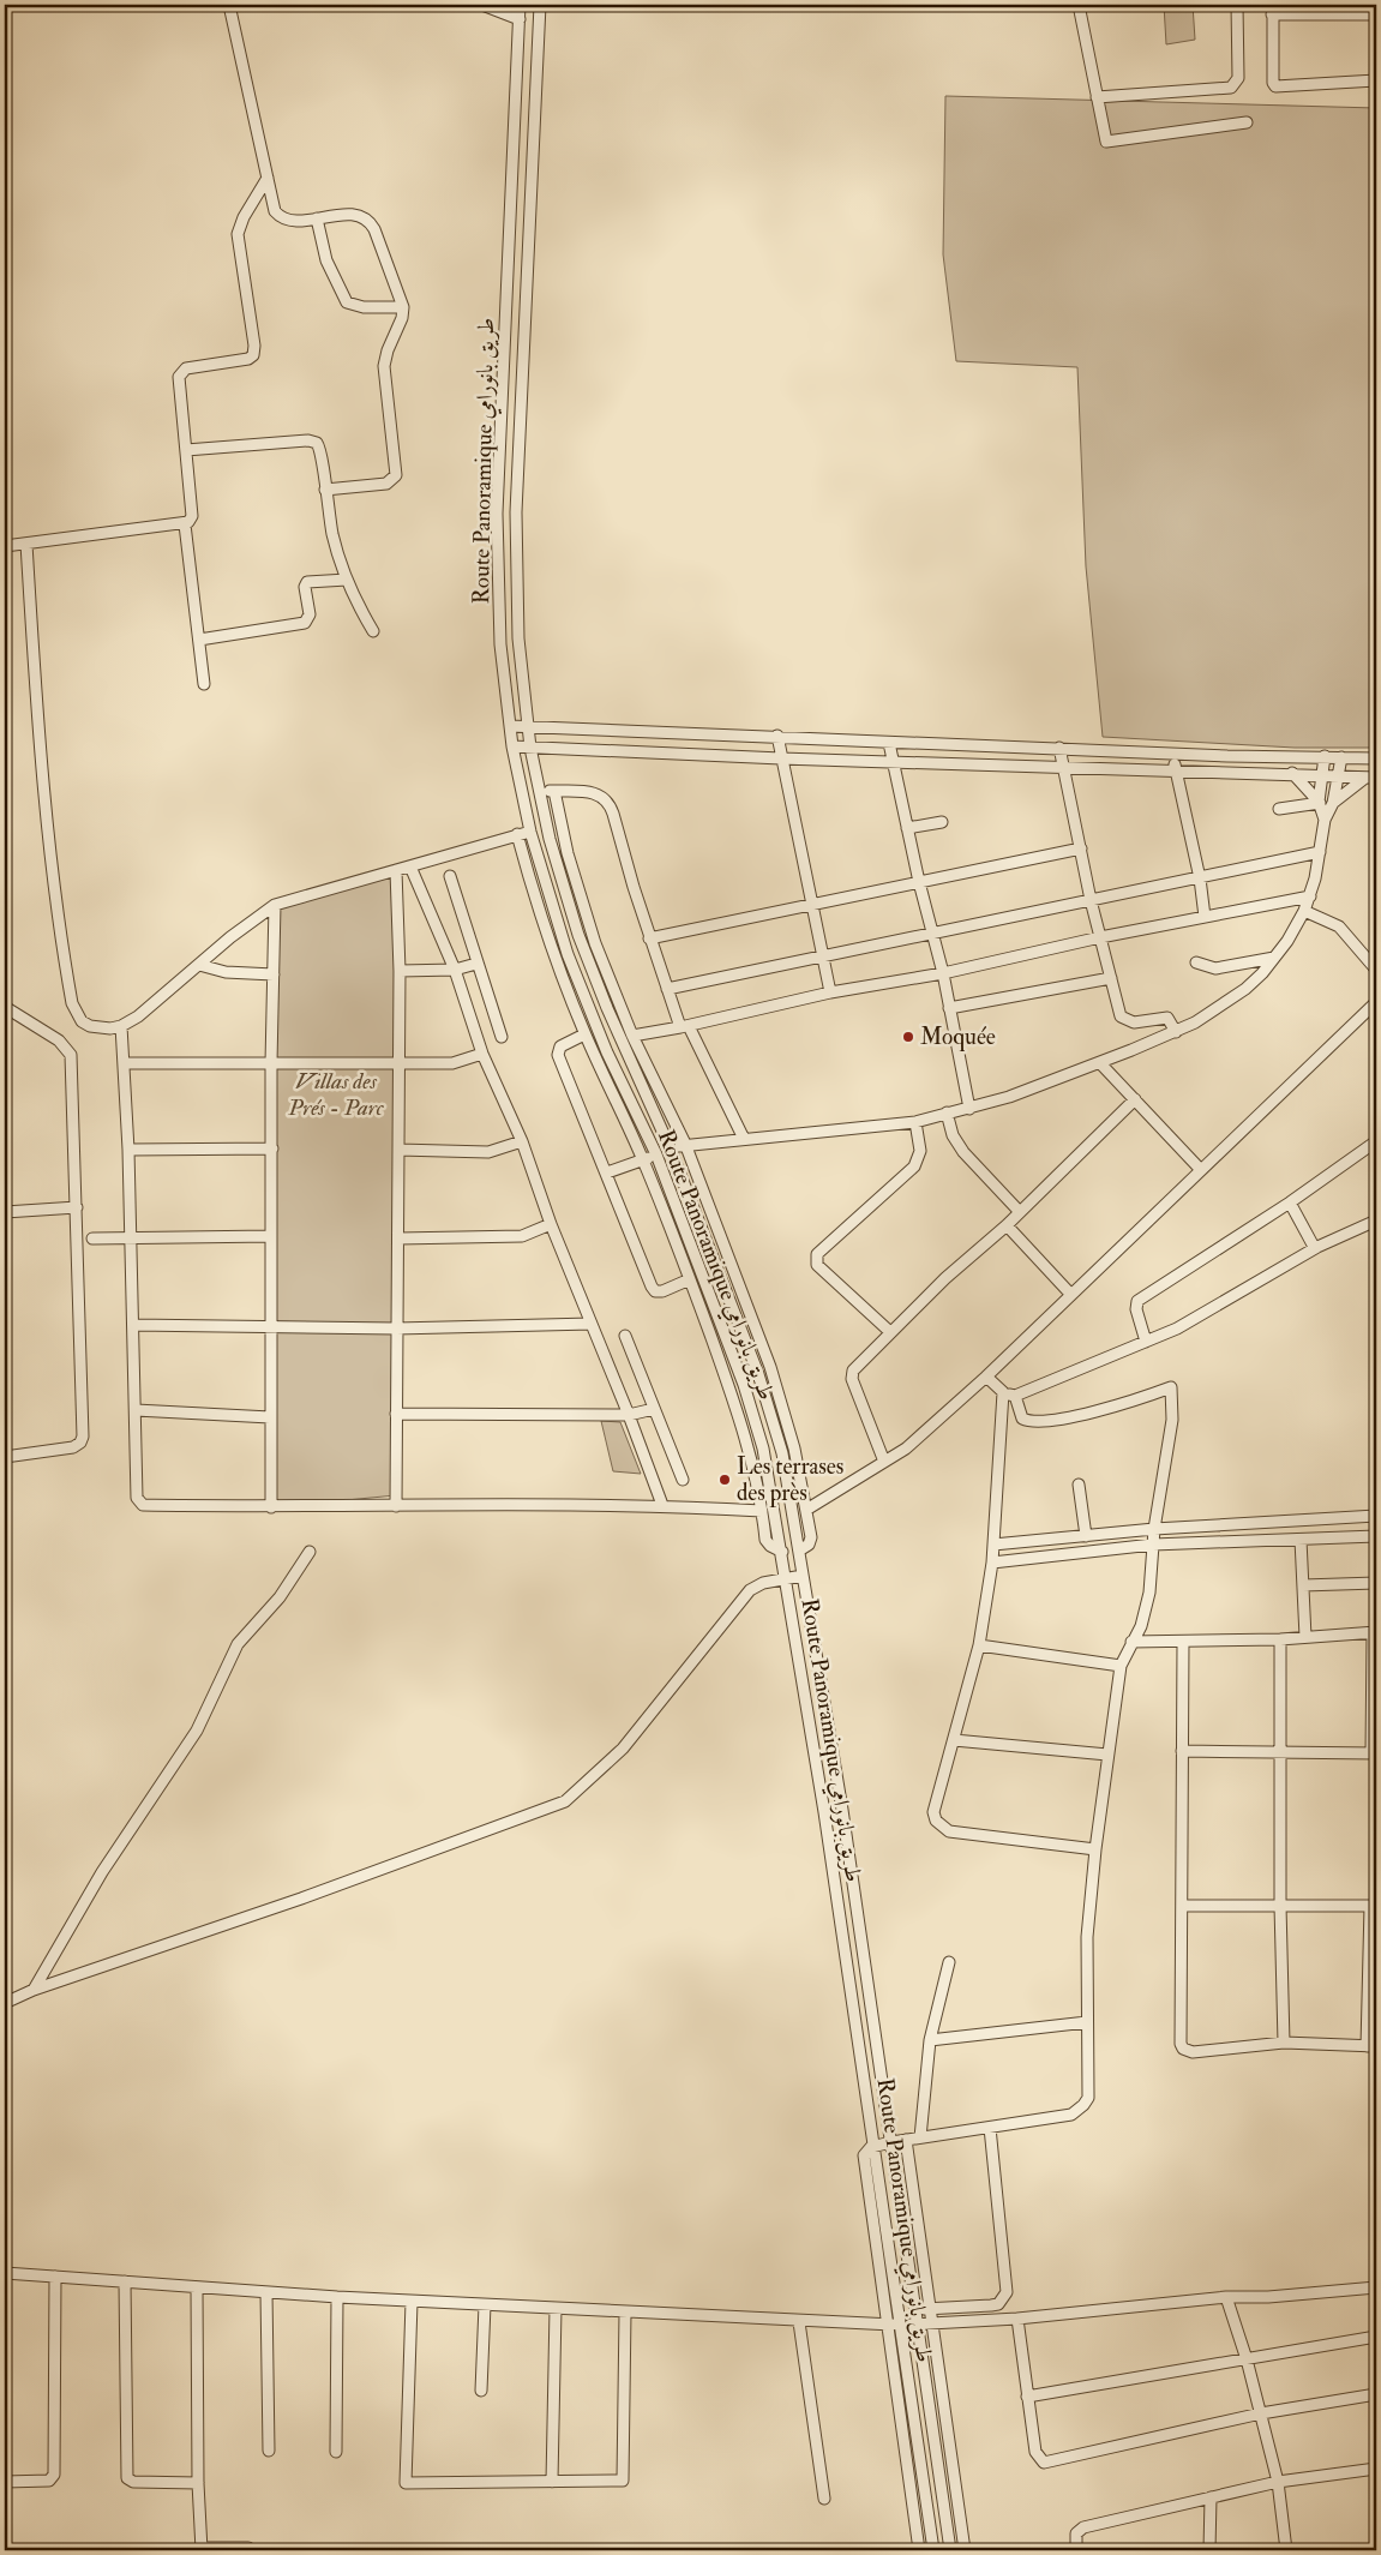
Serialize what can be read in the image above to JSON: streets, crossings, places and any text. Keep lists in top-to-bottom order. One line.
{"streets":{"street":["Route Panoramique طريق بانورامي"]},"parks":["Villas des Prés - Parc"],"places":["Moquée","Les terrases des près"]}
